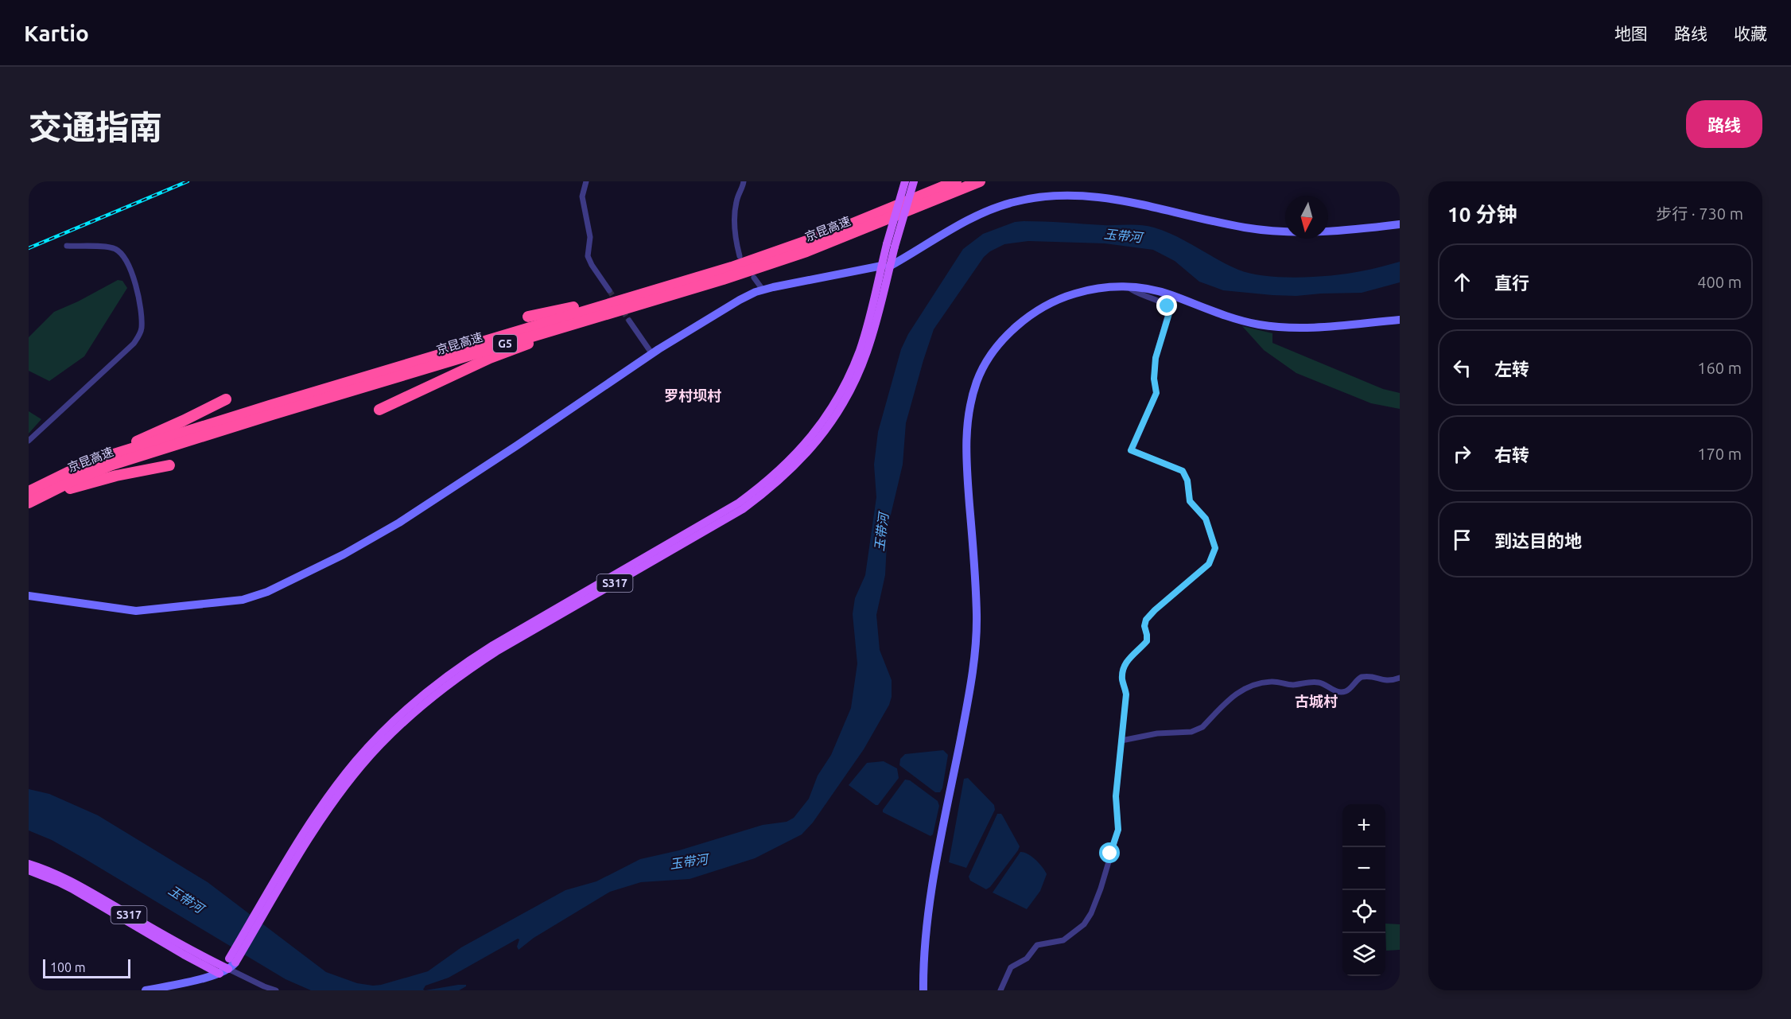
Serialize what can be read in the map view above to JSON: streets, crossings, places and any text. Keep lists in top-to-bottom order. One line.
{"streets":{"highway":["京昆高速","G5"],"main road":["S317"]},"districts":["罗村坝村","古城村"],"water":["玉带河"],"scale_bar":"100 m","north":"bottom","page":{"header":"Kartio","nav":["地图","路线","收藏"],"title":"交通指南","buttons":"路线","heading":["10 分钟","步行 · 730 m"],"list":[["直行","400 m"],["左转","160 m"],["右转","170 m"],"到达目的地"],"map_buttons":["+","−"],"scale":"100 m"}}
